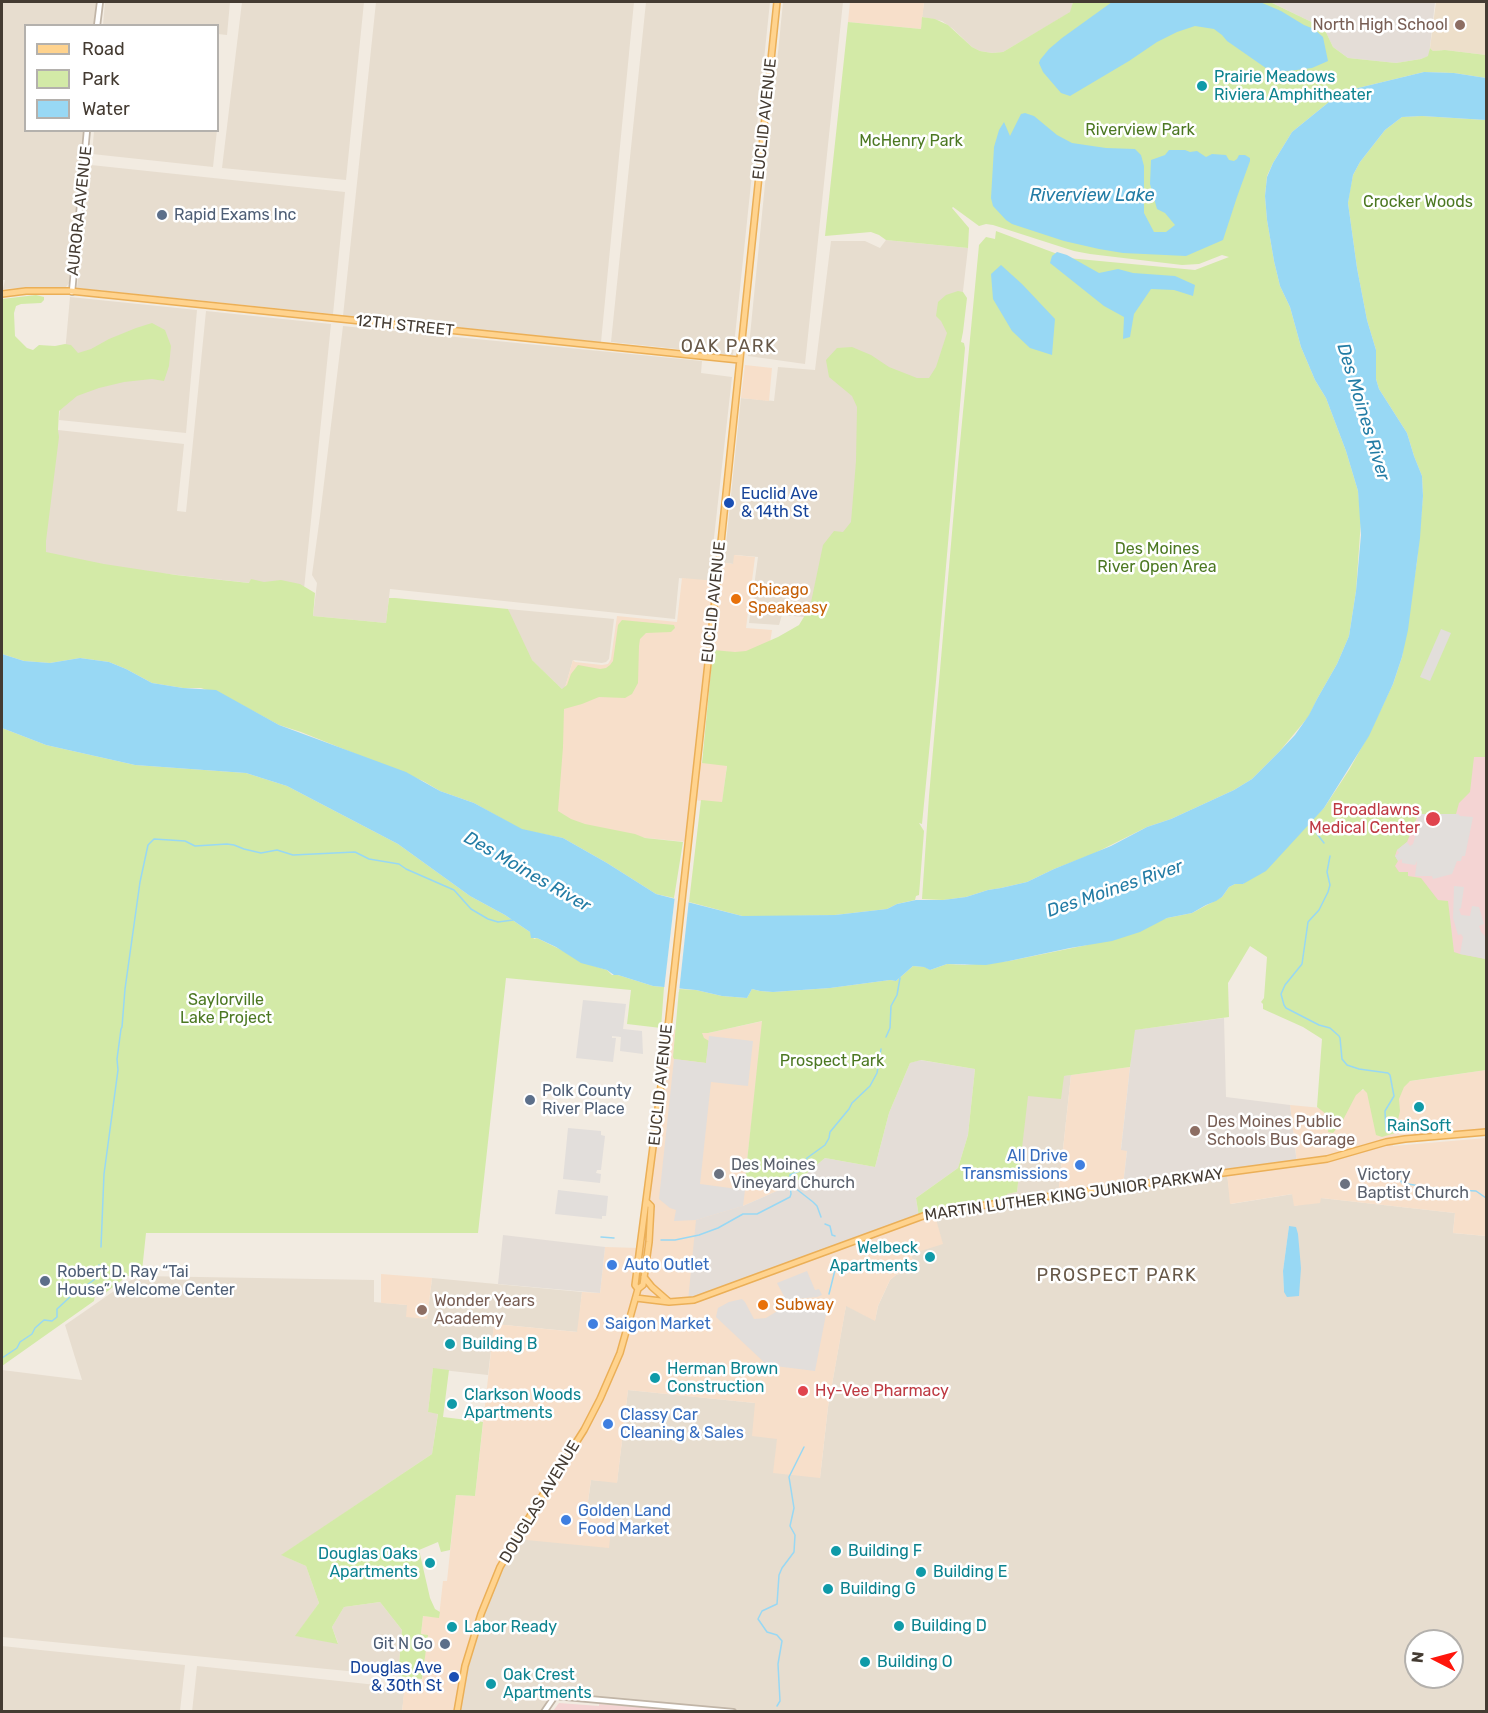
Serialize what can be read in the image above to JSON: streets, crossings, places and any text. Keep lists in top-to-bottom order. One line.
{"streets":{"main road":["EUCLID AVENUE","12TH STREET","MARTIN LUTHER KING JUNIOR PARKWAY","DOUGLAS AVENUE"],"street":["AURORA AVENUE"]},"crossings":[["EUCLID AVENUE","12TH STREET"],["EUCLID AVENUE","MARTIN LUTHER KING JUNIOR PARKWAY"],["EUCLID AVENUE","DOUGLAS AVENUE"],["AURORA AVENUE","12TH STREET"],["MARTIN LUTHER KING JUNIOR PARKWAY","DOUGLAS AVENUE"]],"districts":["OAK PARK","PROSPECT PARK"],"water":["Riverview Lake","Des Moines River"],"parks":["Riverview Park","McHenry Park","Crocker Woods","Des Moines River Open Area","Saylorville Lake Project","Prospect Park"],"places":["North High School","Prairie Meadows Riviera Amphitheater","Rapid Exams Inc","Euclid Ave & 14th St","Chicago Speakeasy","Broadlawns Medical Center","Polk County River Place","RainSoft","Des Moines Public Schools Bus Garage","All Drive Transmissions","Des Moines Vineyard Church","Victory Baptist Church","Welbeck Apartments","Auto Outlet","Robert D. Ray “Tai House” Welcome Center","Subway","Wonder Years Academy","Saigon Market","Building B","Herman Brown Construction","Hy-Vee Pharmacy","Clarkson Woods Apartments","Classy Car Cleaning & Sales","Golden Land Food Market","Building F","Douglas Oaks Apartments","Building E","Building G","Building D","Labor Ready","Git N Go","Building O","Douglas Ave & 30th St","Oak Crest Apartments"],"legend":["Road","Park","Water"],"north":"left"}
